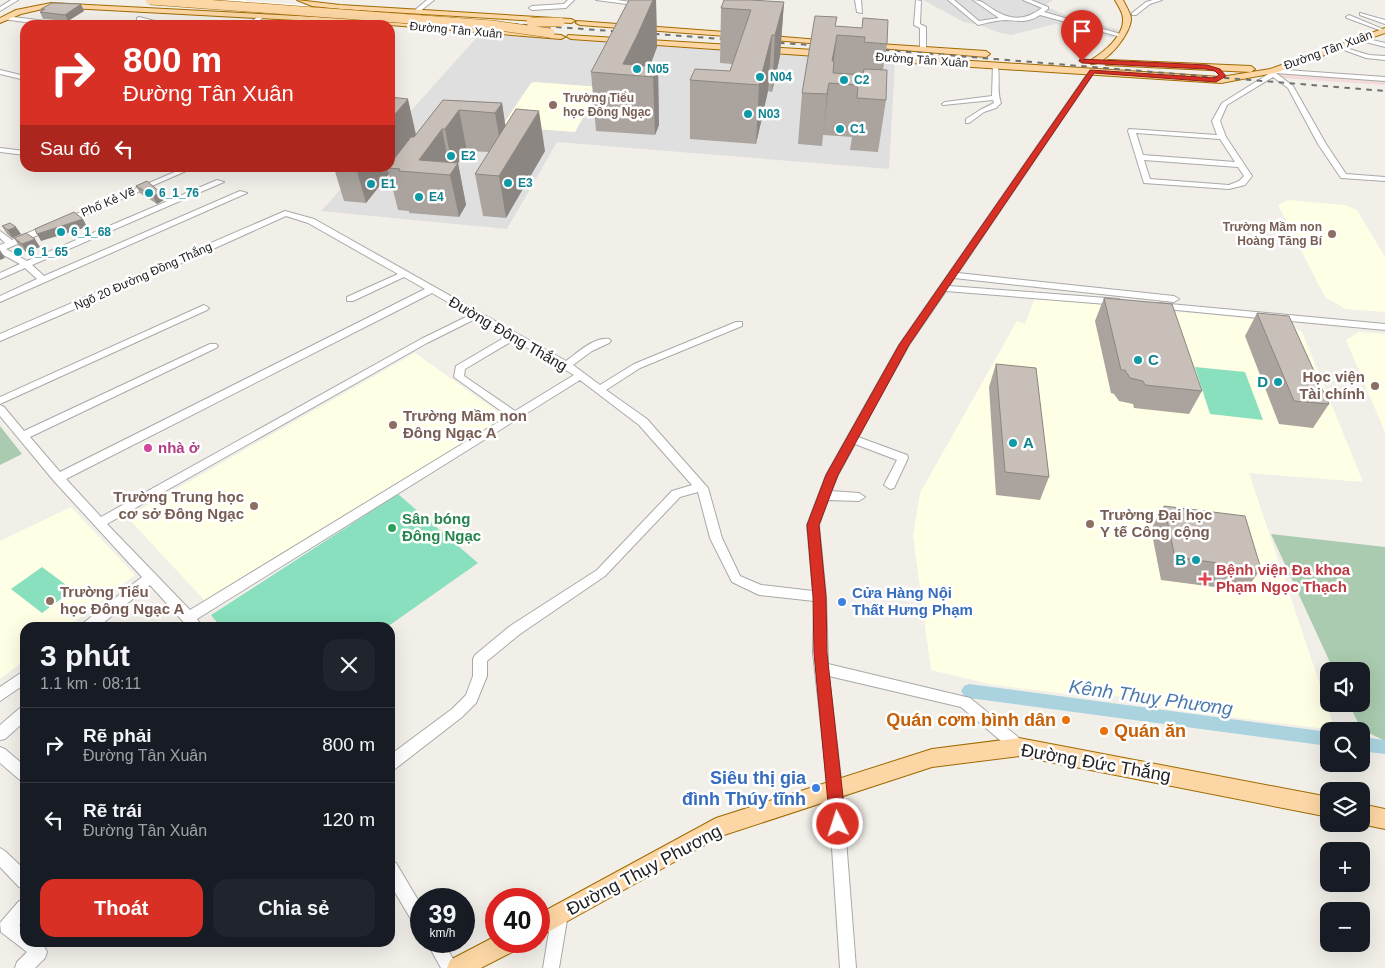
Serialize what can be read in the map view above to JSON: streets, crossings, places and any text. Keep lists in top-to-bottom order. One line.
{"streets":{"main road":["Đường Tân Xuân","Đường Đức Thắng","Đường Thụy Phương"],"street":["Phố Kẻ Vẽ","Ngõ 20 Đường Đồng Thắng","Đường Đông Thắng"]},"crossings":[["Ngõ 20 Đường Đồng Thắng","Đường Đông Thắng"],["Đường Đức Thắng","Đường Thụy Phương"]],"water":["Kênh Thuỵ Phương"],"places":{"other":["N05","N04","C2","Trường Tiểu học Đông Ngạc","N03","C1","E2","E3","E1","6_1_76","E4","6_1_68","Trường Mầm non Hoàng Tăng Bí","6_1_65","C","D","Học viện Tài chính","Trường Mầm non Đông Ngạc A","A","nhà ở","Trường Trung học cơ sở Đông Ngạc","Trường Đại học Y tế Công cộng","Sân bóng Đông Ngạc","B","Trường Tiểu học Đông Ngạc A","Cửa Hàng Nội Thất Hưng Phạm","Quán cơm bình dân","Quán ăn","Siêu thị gia đình Thúy tĩnh"],"health":["Bệnh viện Đa khoa Phạm Ngọc Thạch"]},"page":{"turn":["800 m","Đường Tân Xuân"],"then":"Sau đó","heading":["3 phút","1.1 km · 08:11"],"map_buttons":["+","−"],"list":[{"name":"Rẽ phải","note":"Đường Tân Xuân","value":"800 m"},{"name":"Rẽ trái","note":"Đường Tân Xuân","value":"120 m"}],"buttons":["Thoát","Chia sẻ"],"speed":"39 km/h","limit":"40"}}
